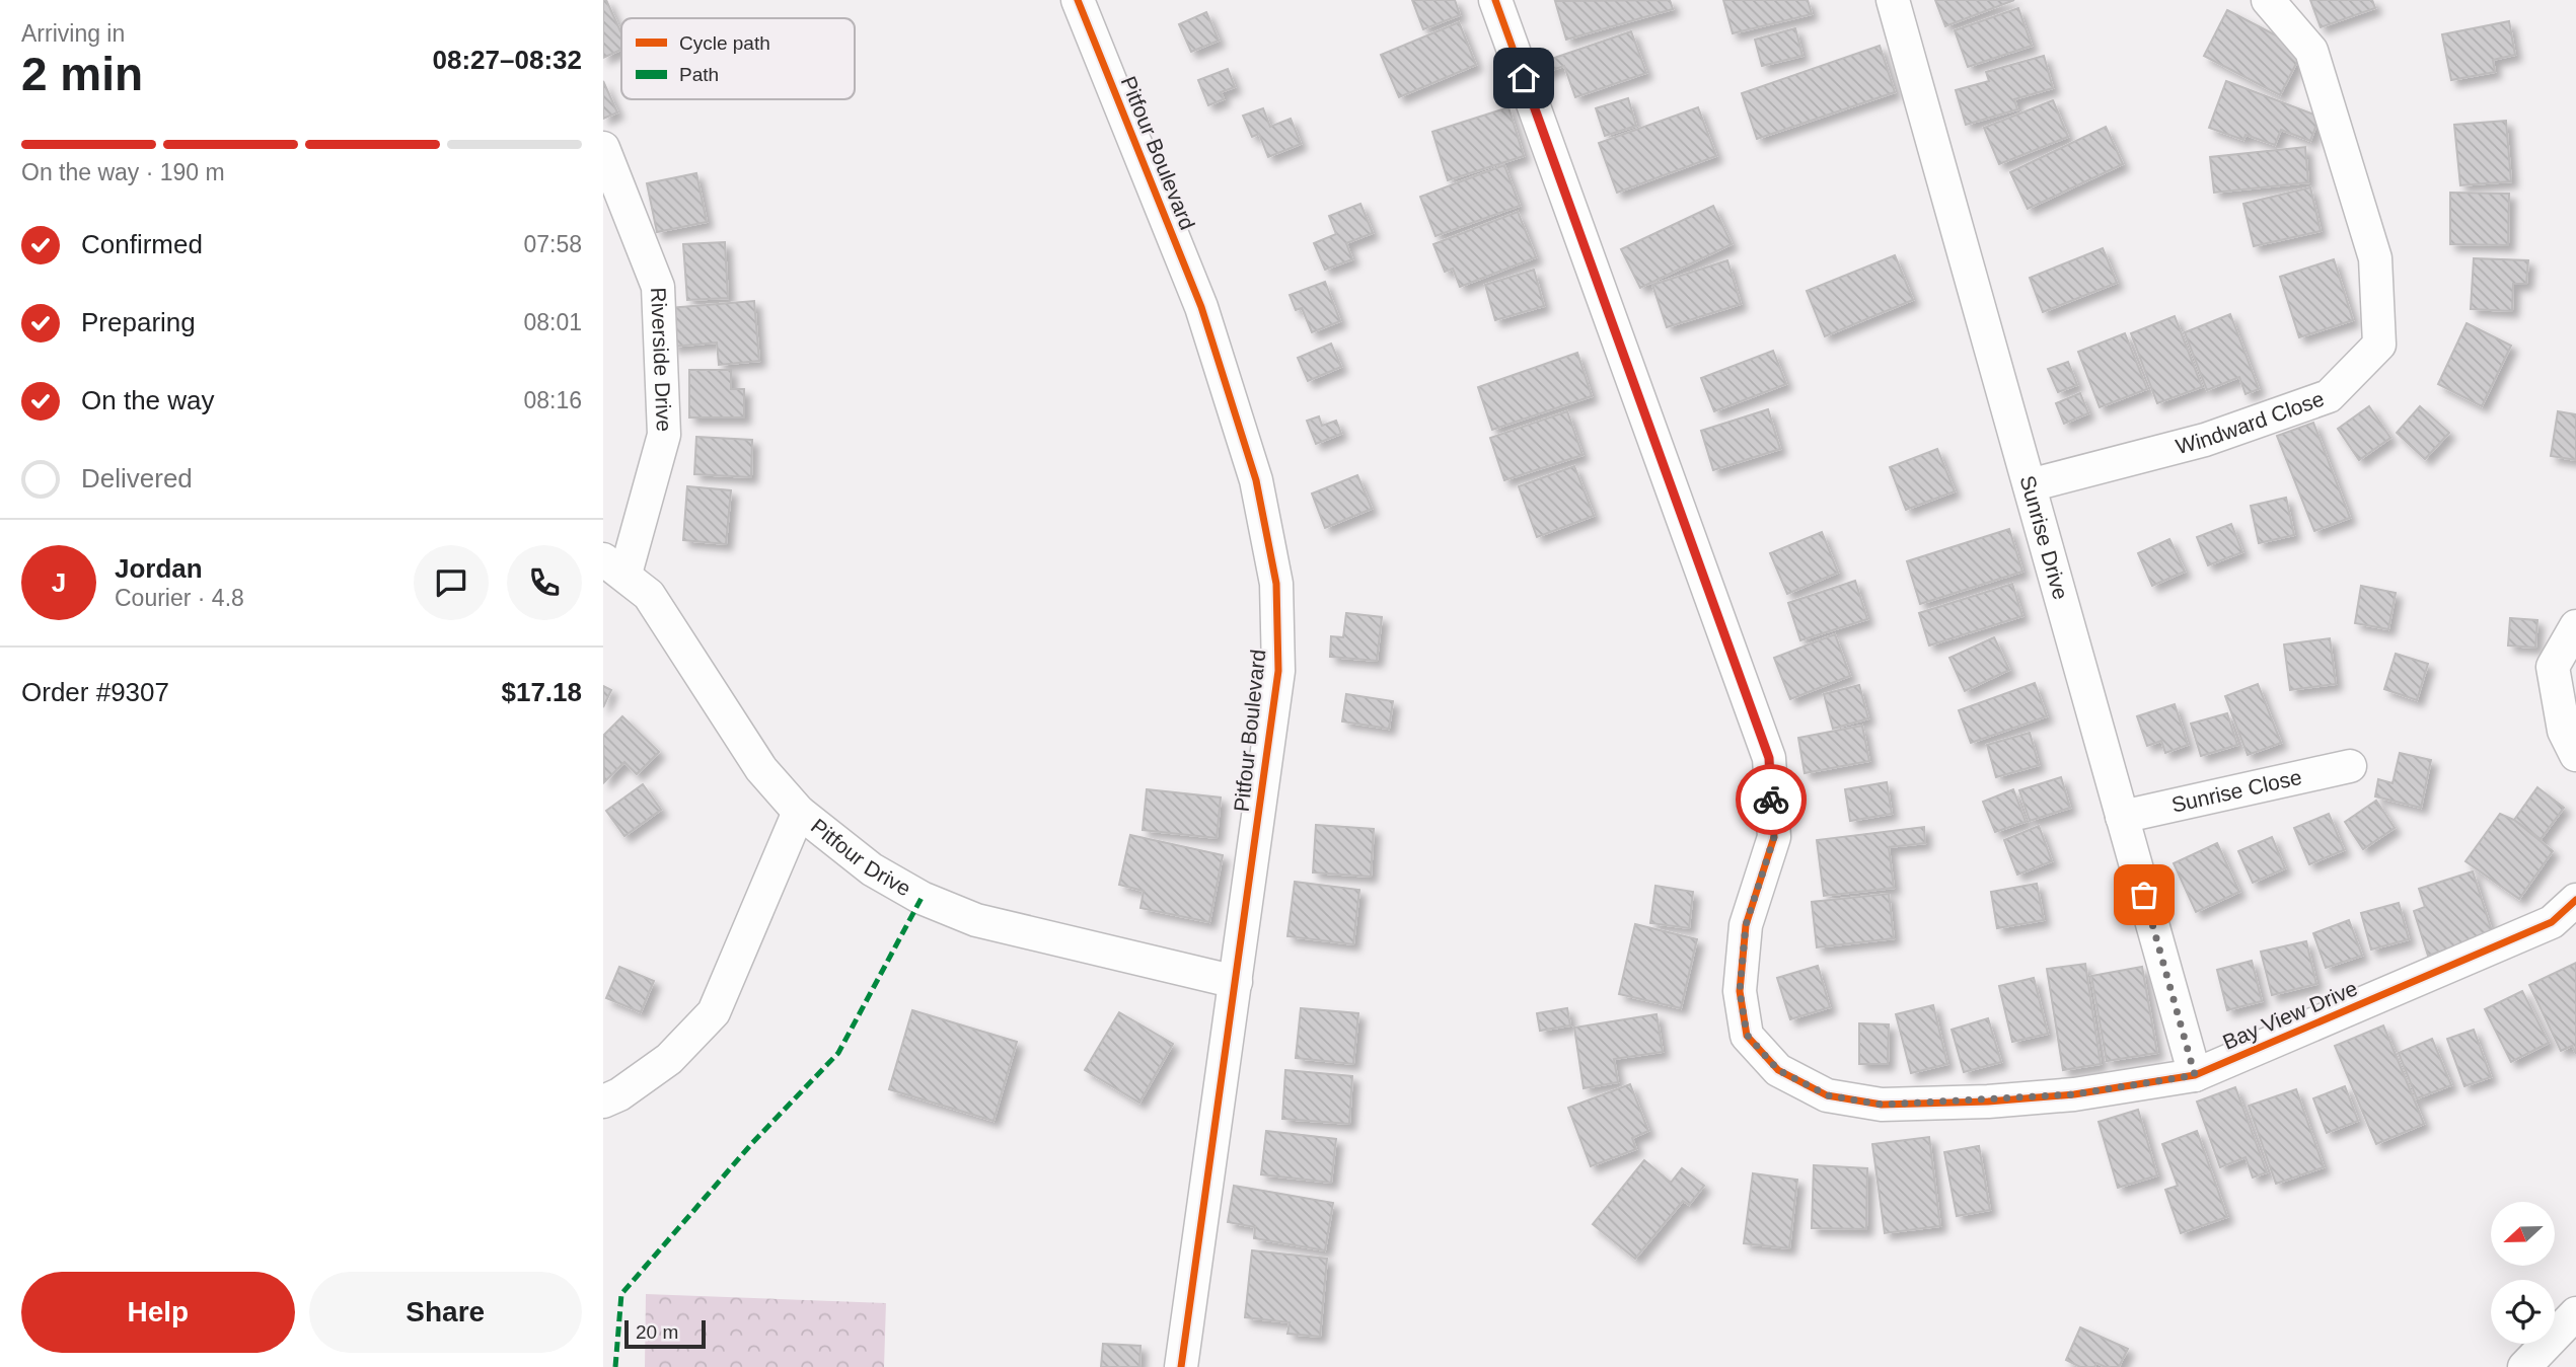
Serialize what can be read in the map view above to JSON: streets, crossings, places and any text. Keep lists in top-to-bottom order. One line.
{"streets":{"street":["Pitfour Boulevard","Riverside Drive","Windward Close","Sunrise Drive","Sunrise Close","Pitfour Drive","Bay View Drive"]},"crossings":[["Pitfour Boulevard","Pitfour Drive"],["Riverside Drive","Pitfour Drive"],["Windward Close","Sunrise Drive"],["Sunrise Drive","Sunrise Close"],["Sunrise Drive","Bay View Drive"]],"legend":["Cycle path","Path"],"scale_bar":"20 m","north":"left","page":{"heading":["2 min","Arriving in","08:27–08:32"],"panel":["Jordan","Courier · 4.8","Order #9307","$17.18"],"bar":"On the way · 190 m","list":[["Confirmed","07:58"],["Preparing","08:01"],["On the way","08:16"],"Delivered"],"round":"J","buttons":["Help","Share"],"scale":"20 m"}}
